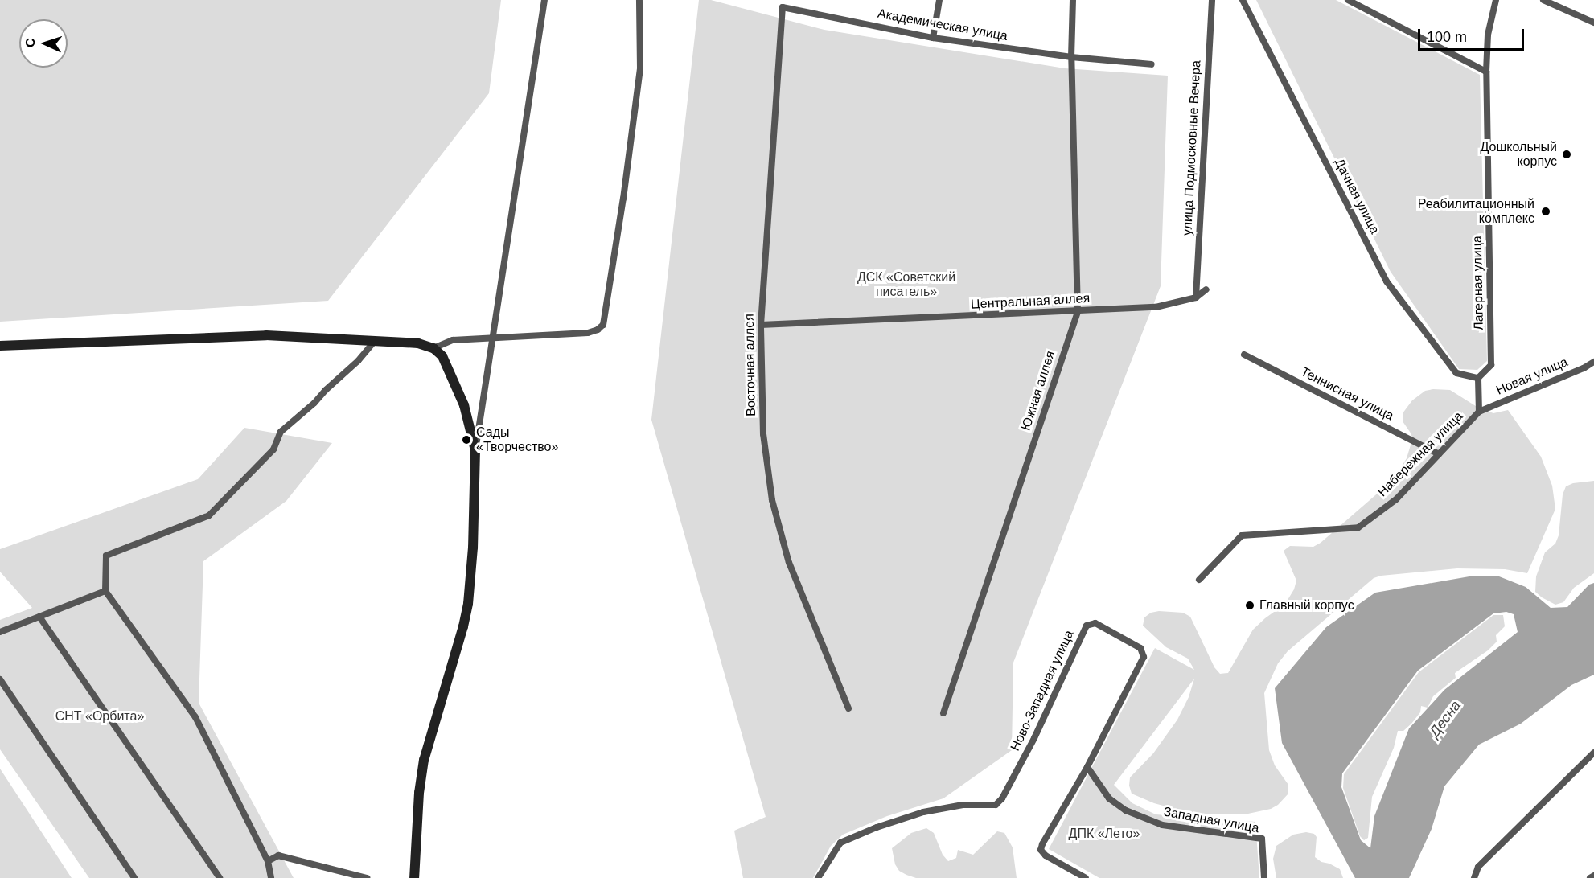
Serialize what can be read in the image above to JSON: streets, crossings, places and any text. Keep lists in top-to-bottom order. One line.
{"streets":{"street":["Академическая улица","улица Подмосковные Вечера","Дачная улица","Лагерная улица","Центральная аллея","Восточная аллея","Новая улица","Южная аллея","Теннисная улица","Набережная улица","Ново-Западная улица","Западная улица"]},"crossings":[["Академическая улица","Восточная аллея"],["Академическая улица","Южная аллея"],["улица Подмосковные Вечера","Центральная аллея"],["Дачная улица","Лагерная улица"],["Центральная аллея","Восточная аллея"],["Центральная аллея","Южная аллея"],["Новая улица","Набережная улица"],["Теннисная улица","Набережная улица"],["Ново-Западная улица","Западная улица"]],"water":["Десна"],"parks":["ДСК «Советский писатель»","СНТ «Орбита»","ДПК «Лето»"],"places":["Дошкольный корпус","Реабилитационный комплекс","Сады «Творчество»","Главный корпус"],"scale_bar":"100 m","north":"left"}
